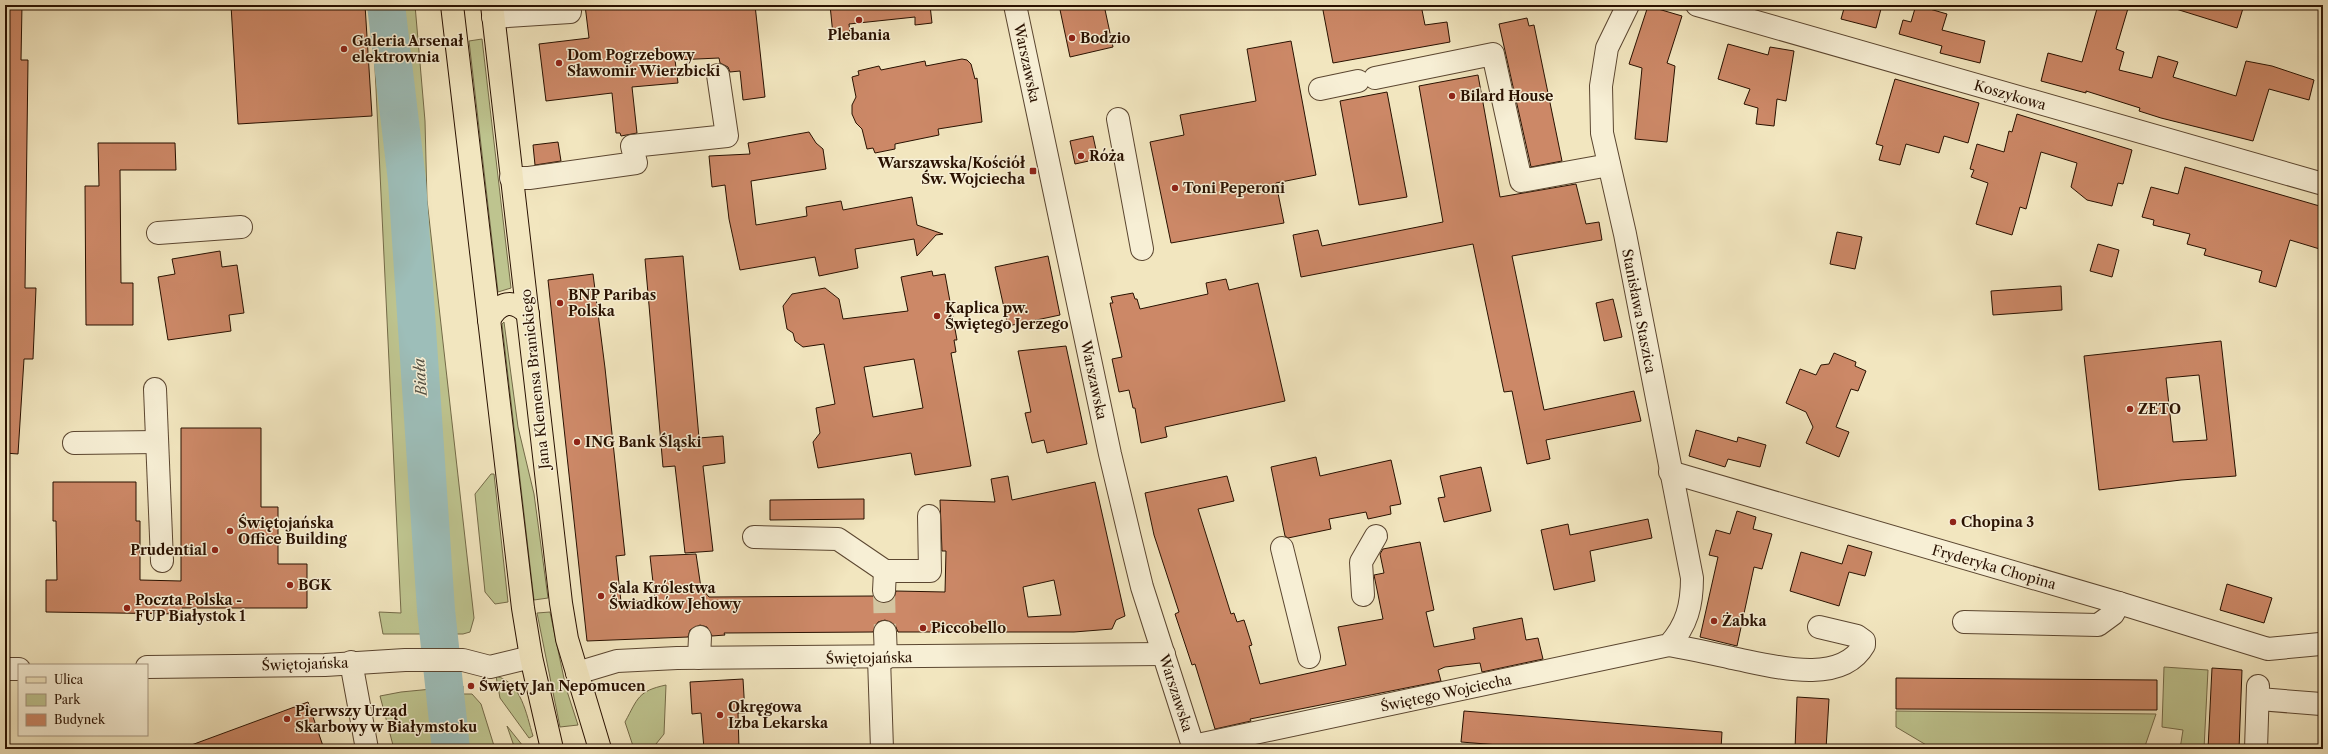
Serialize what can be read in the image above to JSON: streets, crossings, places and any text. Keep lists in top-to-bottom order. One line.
{"streets":{"main road":["Jana Klemensa Branickiego"],"street":["Warszawska","Koszykowa","Stanisława Staszica","Fryderyka Chopina","Świętojańska","Świętego Wojciecha"]},"crossings":[["Warszawska","Świętojańska"],["Warszawska","Świętego Wojciecha"],["Stanisława Staszica","Fryderyka Chopina"],["Stanisława Staszica","Świętego Wojciecha"],["Jana Klemensa Branickiego","Świętojańska"]],"water":["Biała"],"places":{"other":["Plebania","Bodzio","Galeria Arsenał elektrownia","Dom Pogrzebowy Sławomir Wierzbicki","Bilard House","Róża","Toni Peperoni","BNP Paribas Polska","Kaplica pw. Świętego Jerzego","ZETO","ING Bank Śląski","Chopina 3","Świętojańska Office Building","Prudential","BGK","Sala Królestwa Świadków Jehowy","Poczta Polska - FUP Białystok 1","Żabka","Piccobello","Święty Jan Nepomucen","Okręgowa Izba Lekarska","Pierwszy Urząd Skarbowy w Białymstoku"],"transit":["Warszawska/Kościół Św. Wojciecha"]},"legend":["Ulica","Park","Budynek"]}
